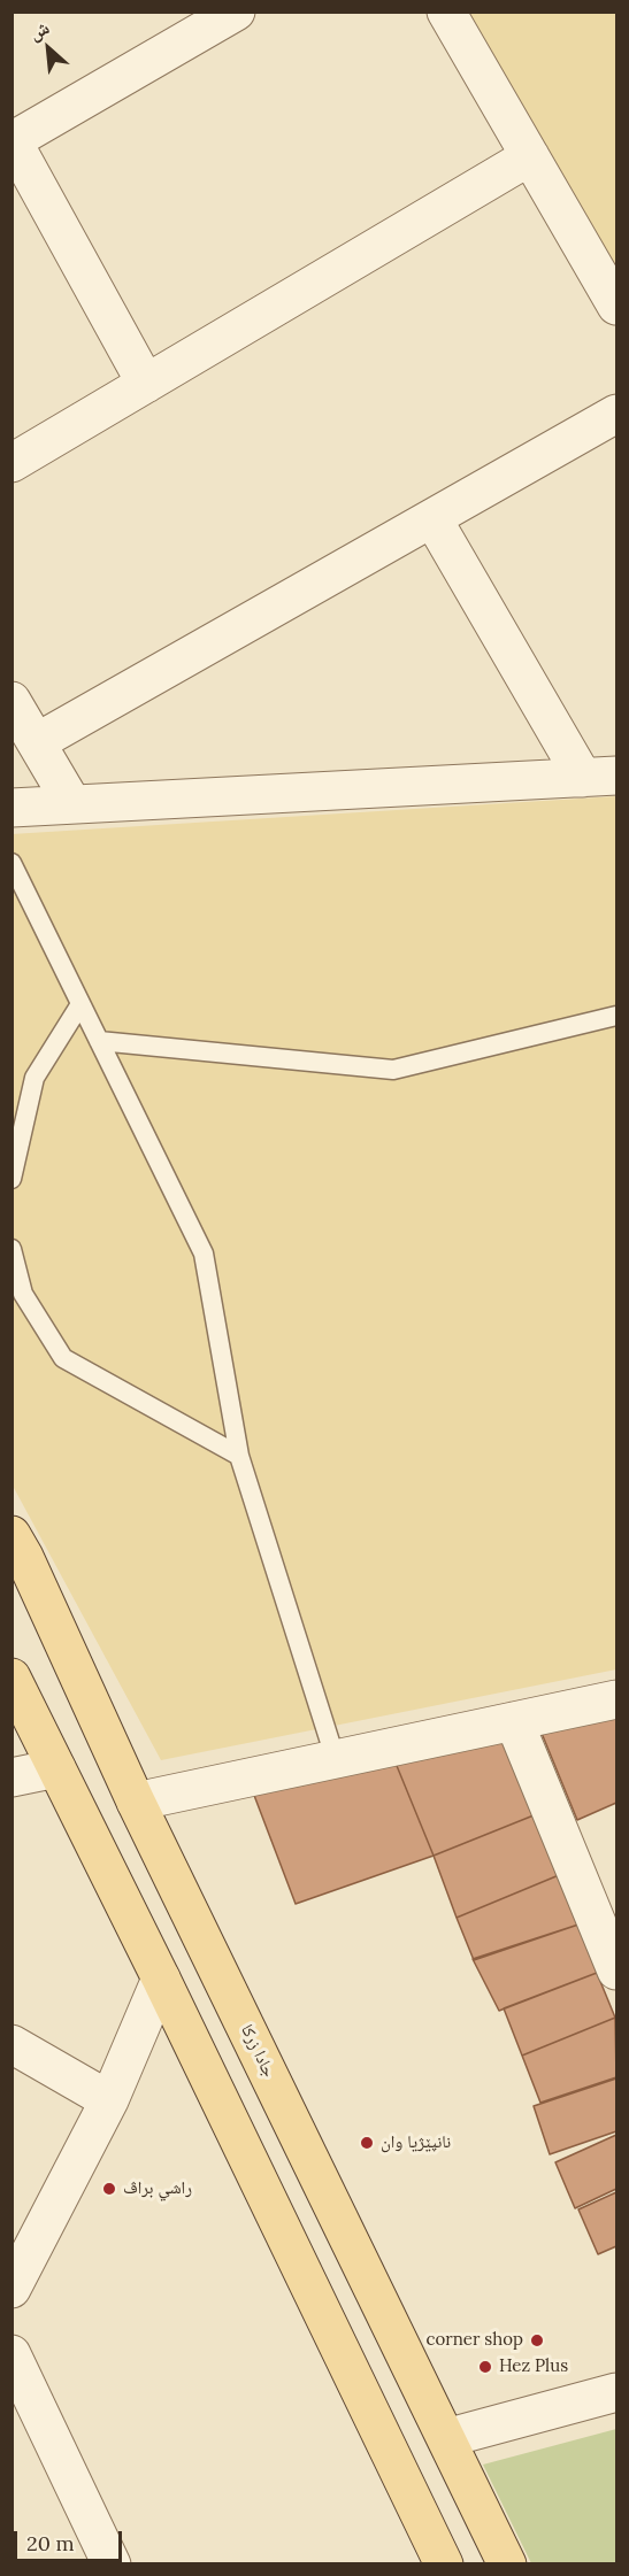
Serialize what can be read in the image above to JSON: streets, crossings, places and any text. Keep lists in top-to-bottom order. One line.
{"streets":{"main road":["جادا زرکا"]},"places":["نانپێژیا وان","راشي براڤ","corner shop","Hez Plus"],"scale_bar":"20 m","north":"top left"}
